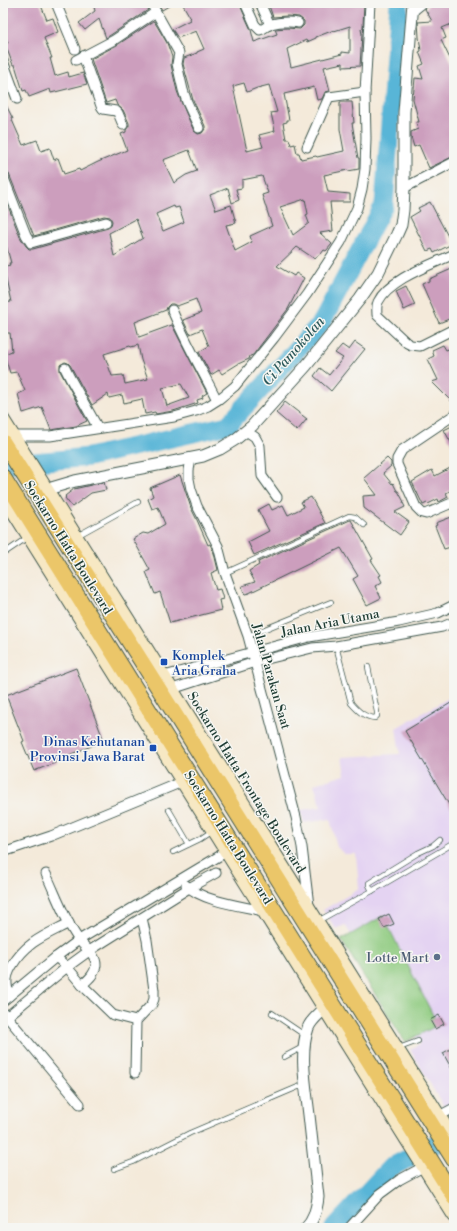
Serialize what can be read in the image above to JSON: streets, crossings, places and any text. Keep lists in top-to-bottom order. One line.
{"streets":{"highway":["Soekarno Hatta Boulevard"],"main road":["Soekarno Hatta Frontage Boulevard"],"street":["Jalan Aria Utama","Jalan Parakan Saat"]},"crossings":[["Soekarno Hatta Boulevard","Jalan Aria Utama"],["Soekarno Hatta Boulevard","Soekarno Hatta Frontage Boulevard"],["Jalan Aria Utama","Jalan Parakan Saat"],["Jalan Aria Utama","Soekarno Hatta Frontage Boulevard"],["Jalan Parakan Saat","Soekarno Hatta Frontage Boulevard"]],"water":["Ci Pamokolan"],"places":{"transit":["Komplek Aria Graha","Dinas Kehutanan Provinsi Jawa Barat"],"other":["Lotte Mart"]}}
